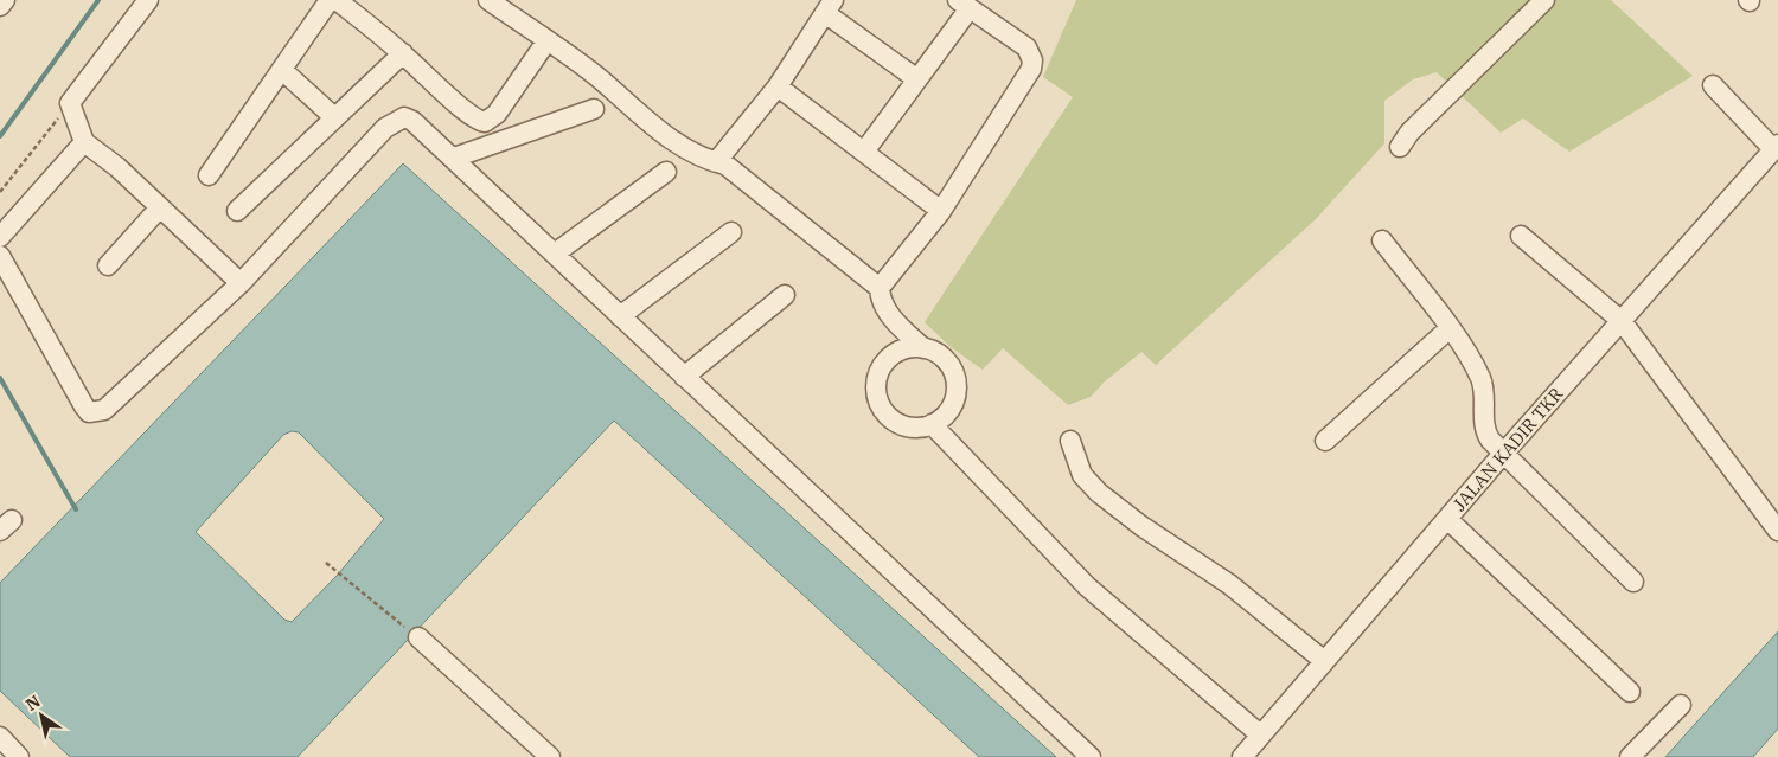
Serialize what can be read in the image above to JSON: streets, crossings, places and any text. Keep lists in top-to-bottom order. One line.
{"streets":{"street":["JALAN KADIR TKR"]},"north":"top left"}
